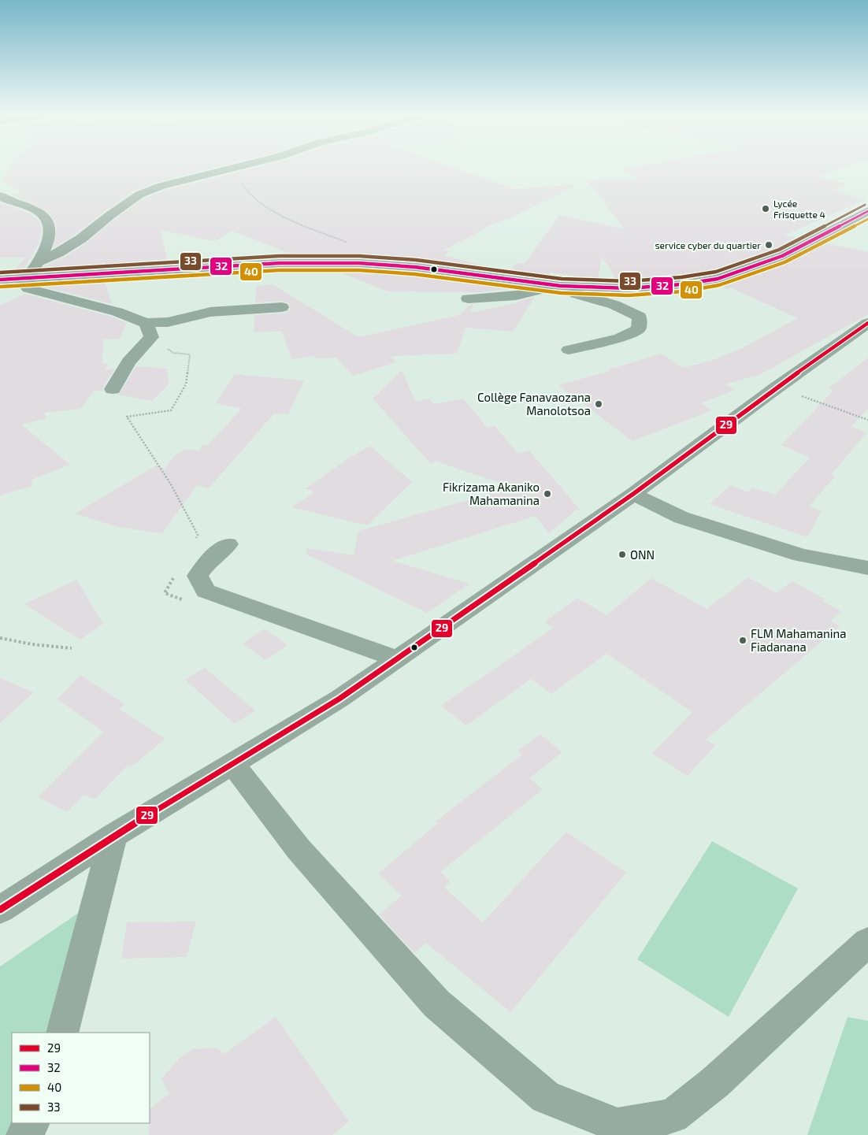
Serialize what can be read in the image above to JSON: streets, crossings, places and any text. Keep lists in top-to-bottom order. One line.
{"places":["Lycée Frisquette 4","service cyber du quartier","Collège Fanavaozana Manolotsoa","Fikrizama Akaniko Mahamanina","ONN","FLM Mahamanina Fiadanana"],"lines":["transit line 33","transit line 32","transit line 40","transit line 29"],"legend":["29","32","40","33"]}
